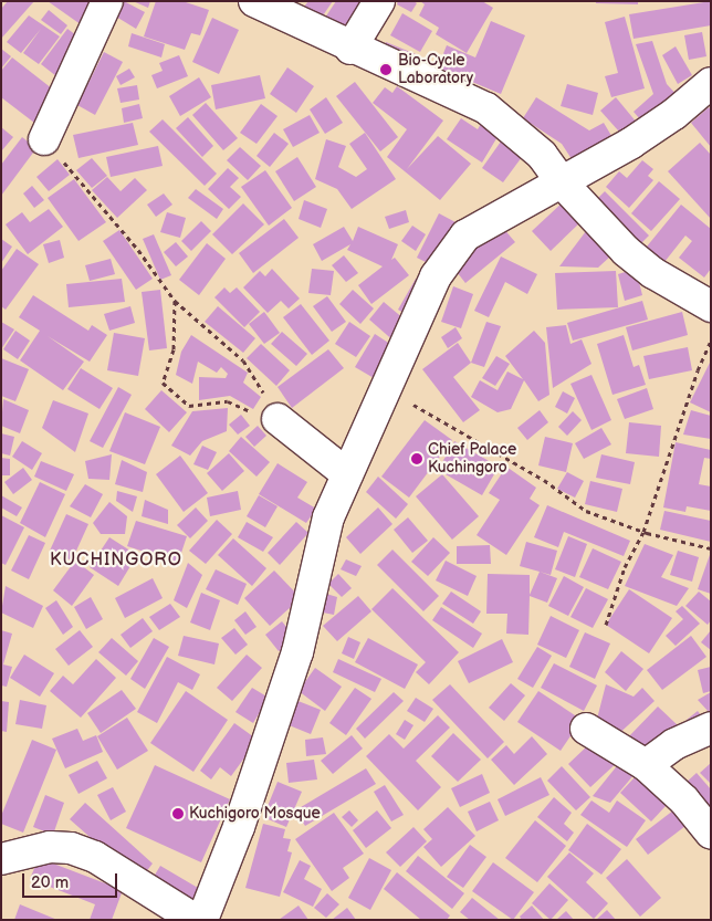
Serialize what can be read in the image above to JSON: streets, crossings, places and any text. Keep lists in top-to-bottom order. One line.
{"districts":["KUCHINGORO"],"places":["Bio-Cycle Laboratory","Chief Palace Kuchingoro","Kuchigoro Mosque"],"scale_bar":"20 m"}
